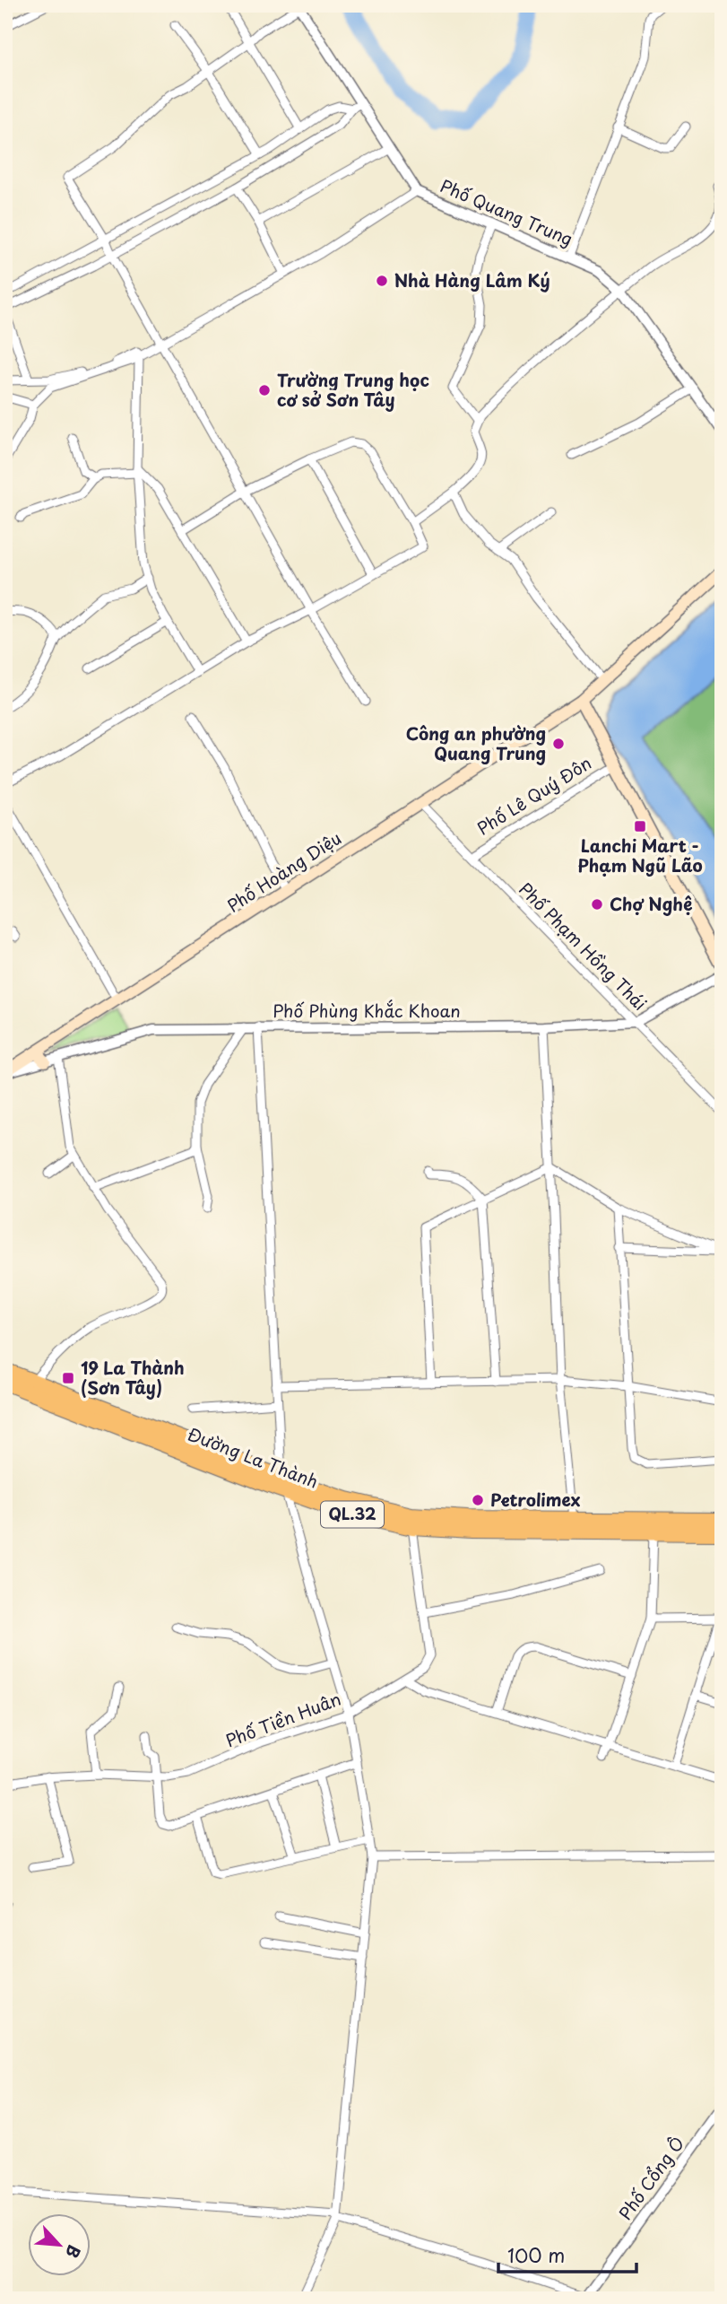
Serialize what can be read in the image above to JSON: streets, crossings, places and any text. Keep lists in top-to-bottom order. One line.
{"streets":{"highway":["Đường La Thành","QL.32"],"main road":["Phố Lê Quý Đôn","Phố Hoàng Diệu"],"street":["Phố Quang Trung","Phố Phạm Hồng Thái","Phố Phùng Khắc Khoan","Phố Tiền Huân","Phố Cổng Ô"]},"crossings":[["Phố Lê Quý Đôn","Phố Hoàng Diệu"],["Phố Lê Quý Đôn","Phố Phạm Hồng Thái"],["Phố Hoàng Diệu","Phố Phạm Hồng Thái"],["Phố Hoàng Diệu","Phố Phùng Khắc Khoan"],["Phố Phạm Hồng Thái","Phố Phùng Khắc Khoan"],["Đường La Thành","Phố Tiền Huân"]],"places":{"other":["Nhà Hàng Lâm Ký","Trường Trung học cơ sở Sơn Tây","Công an phường Quang Trung","Chợ Nghệ","Petrolimex"],"transit":["Lanchi Mart - Phạm Ngũ Lão","19 La Thành (Sơn Tây)"]},"scale_bar":"100 m","north":"bottom right"}
